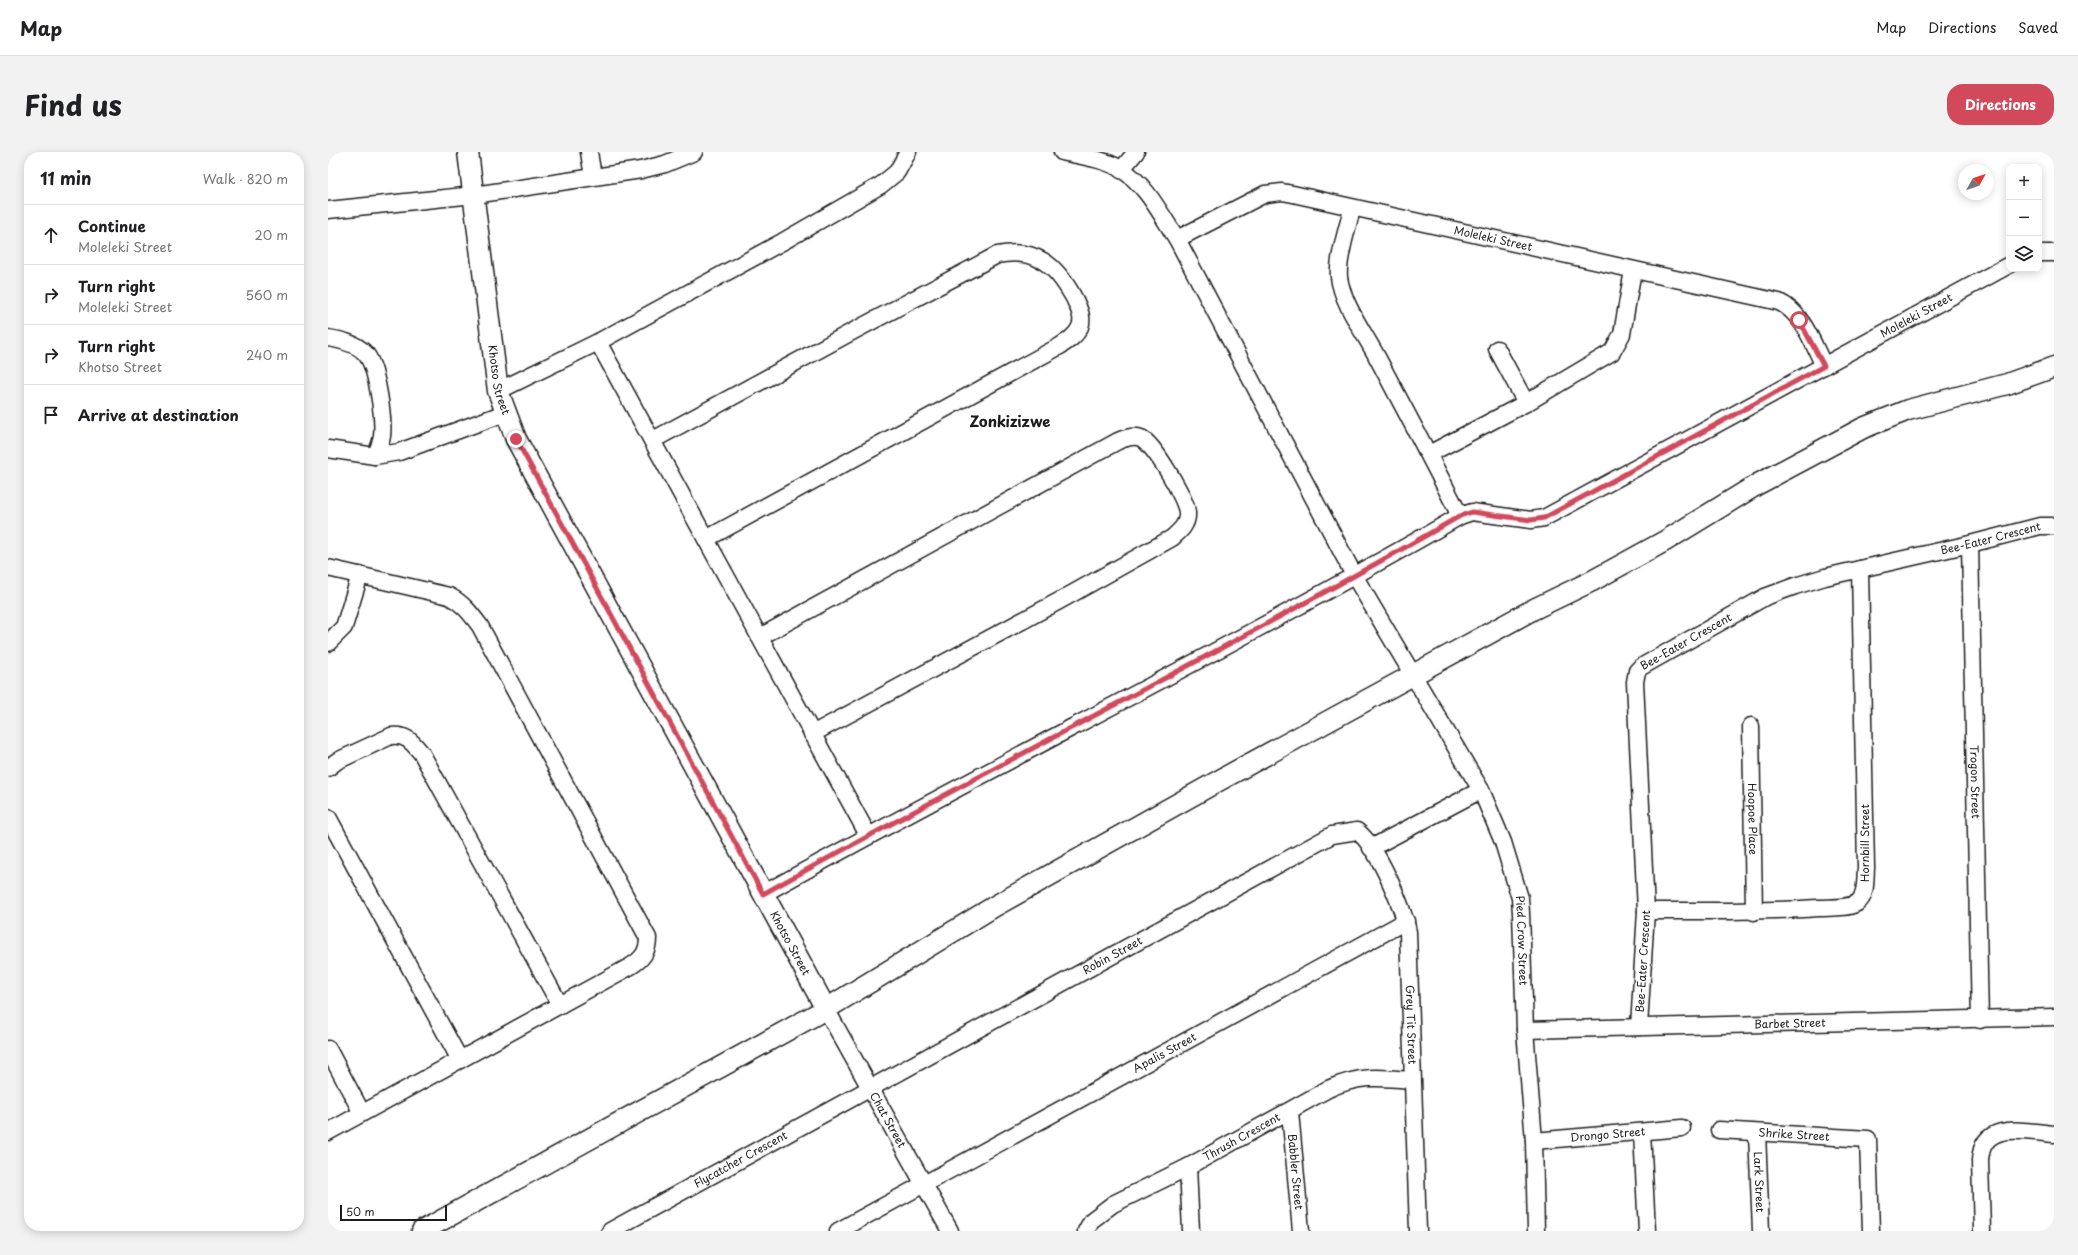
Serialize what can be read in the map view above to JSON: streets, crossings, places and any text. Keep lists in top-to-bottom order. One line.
{"streets":{"street":["Moleleki Street","Khotso Street","Bee-Eater Crescent","Trogon Street","Hoopoe Place","Hornbill Street","Pied Crow Street","Robin Street","Barbet Street","Grey Tit Street","Apalis Street","Chat Street","Drongo Street","Shrike Street","Thrush Crescent","Flycatcher Crescent","Babbler Street","Lark Street"]},"crossings":[["Moleleki Street","Khotso Street"],["Moleleki Street","Pied Crow Street"],["Khotso Street","Chat Street"],["Bee-Eater Crescent","Trogon Street"],["Bee-Eater Crescent","Hornbill Street"],["Bee-Eater Crescent","Barbet Street"],["Trogon Street","Barbet Street"],["Hoopoe Place","Hornbill Street"],["Pied Crow Street","Barbet Street"],["Pied Crow Street","Drongo Street"],["Robin Street","Grey Tit Street"],["Robin Street","Chat Street"],["Robin Street","Flycatcher Crescent"],["Grey Tit Street","Apalis Street"],["Grey Tit Street","Thrush Crescent"],["Apalis Street","Chat Street"],["Chat Street","Flycatcher Crescent"],["Shrike Street","Lark Street"],["Thrush Crescent","Babbler Street"]],"districts":["Zonkizizwe"],"scale_bar":"50 m","north":"top right","page":{"header":"Map","nav":["Map","Directions","Saved"],"title":"Find us","buttons":"Directions","heading":["11 min","Walk · 820 m"],"map_buttons":["+","−"],"list":[["Continue","Moleleki Street","20 m"],["Turn right","Moleleki Street","560 m"],["Turn right","Khotso Street","240 m"],"Arrive at destination"],"scale":"50 m"}}
